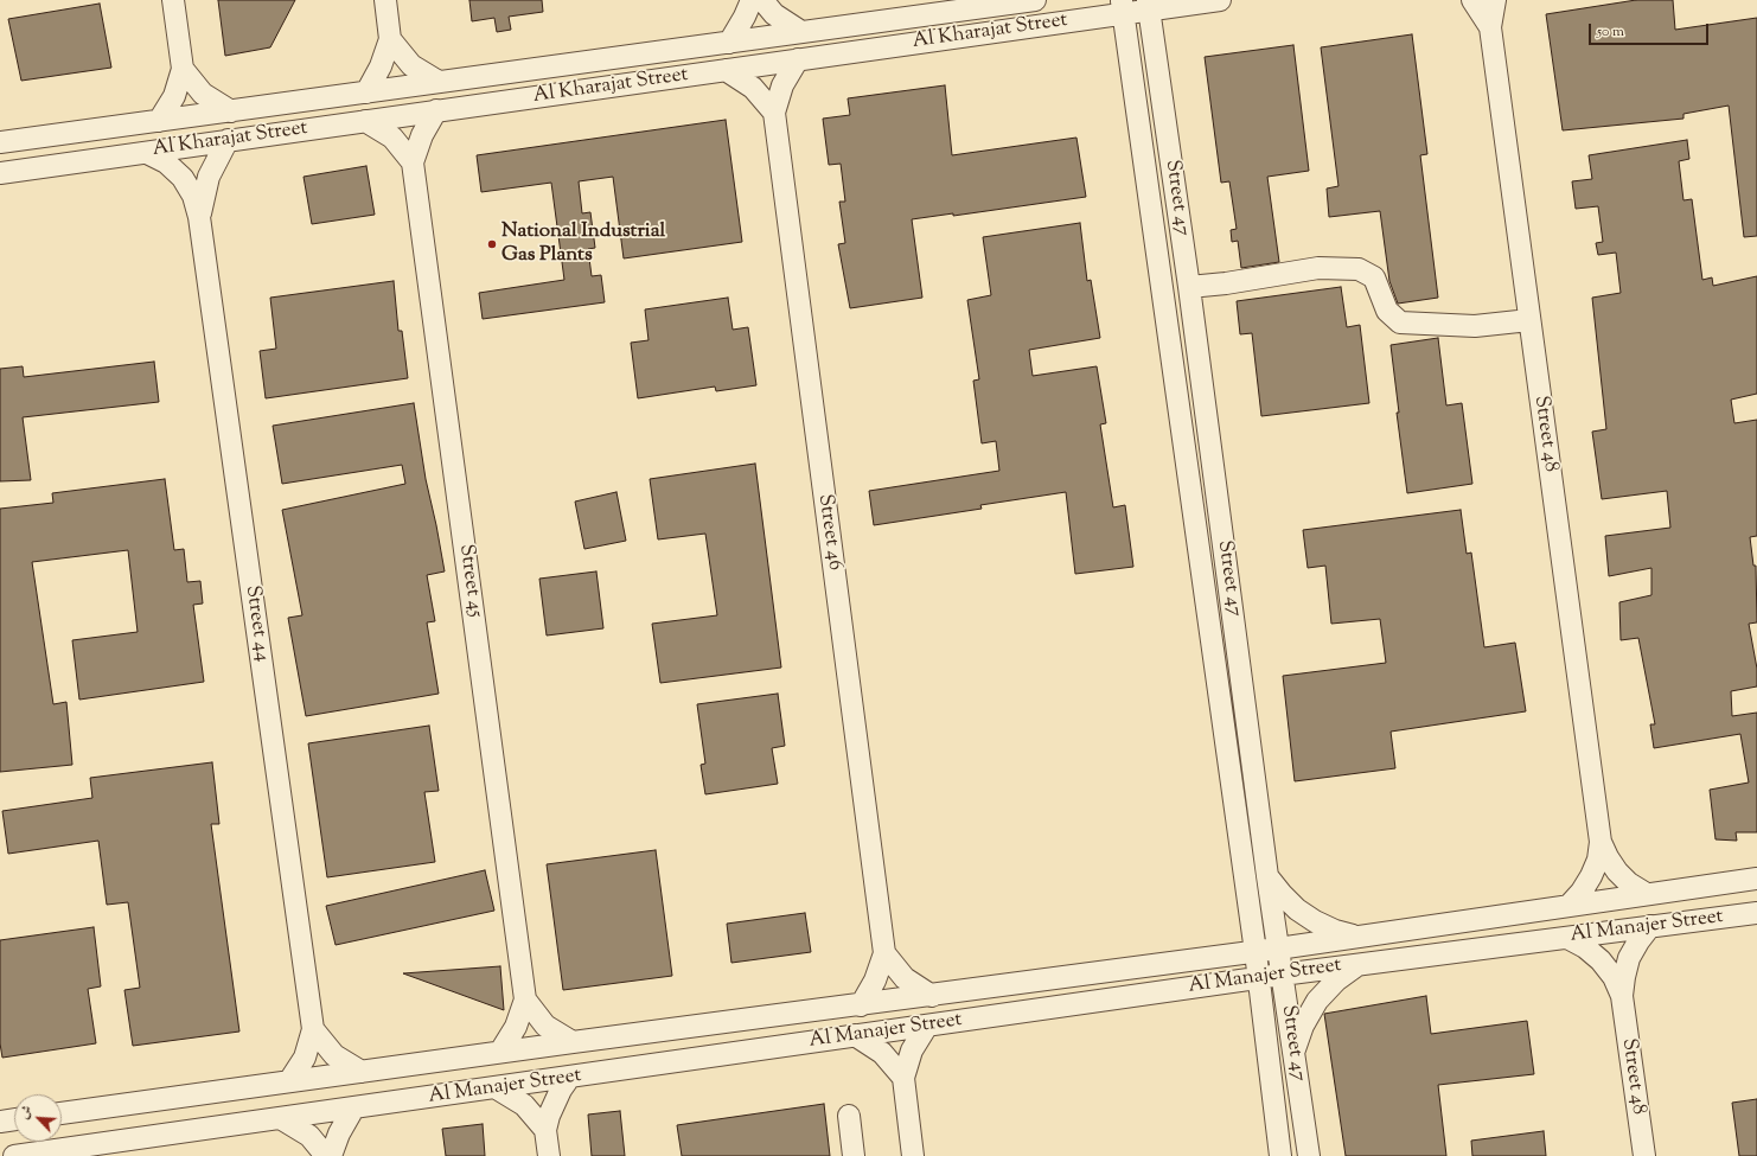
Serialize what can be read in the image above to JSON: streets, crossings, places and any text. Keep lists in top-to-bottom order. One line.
{"streets":{"street":["Al Kharajat Street","Street 47","Street 48","Street 46","Street 45","Street 44","Al Manajer Street"]},"crossings":[["Al Kharajat Street","Street 47"],["Al Kharajat Street","Street 46"],["Al Kharajat Street","Street 45"],["Al Kharajat Street","Street 44"],["Street 47","Al Manajer Street"],["Street 48","Al Manajer Street"],["Street 46","Al Manajer Street"],["Street 45","Al Manajer Street"],["Street 44","Al Manajer Street"]],"places":["National Industrial Gas Plants"],"scale_bar":"50 m","north":"top left"}
